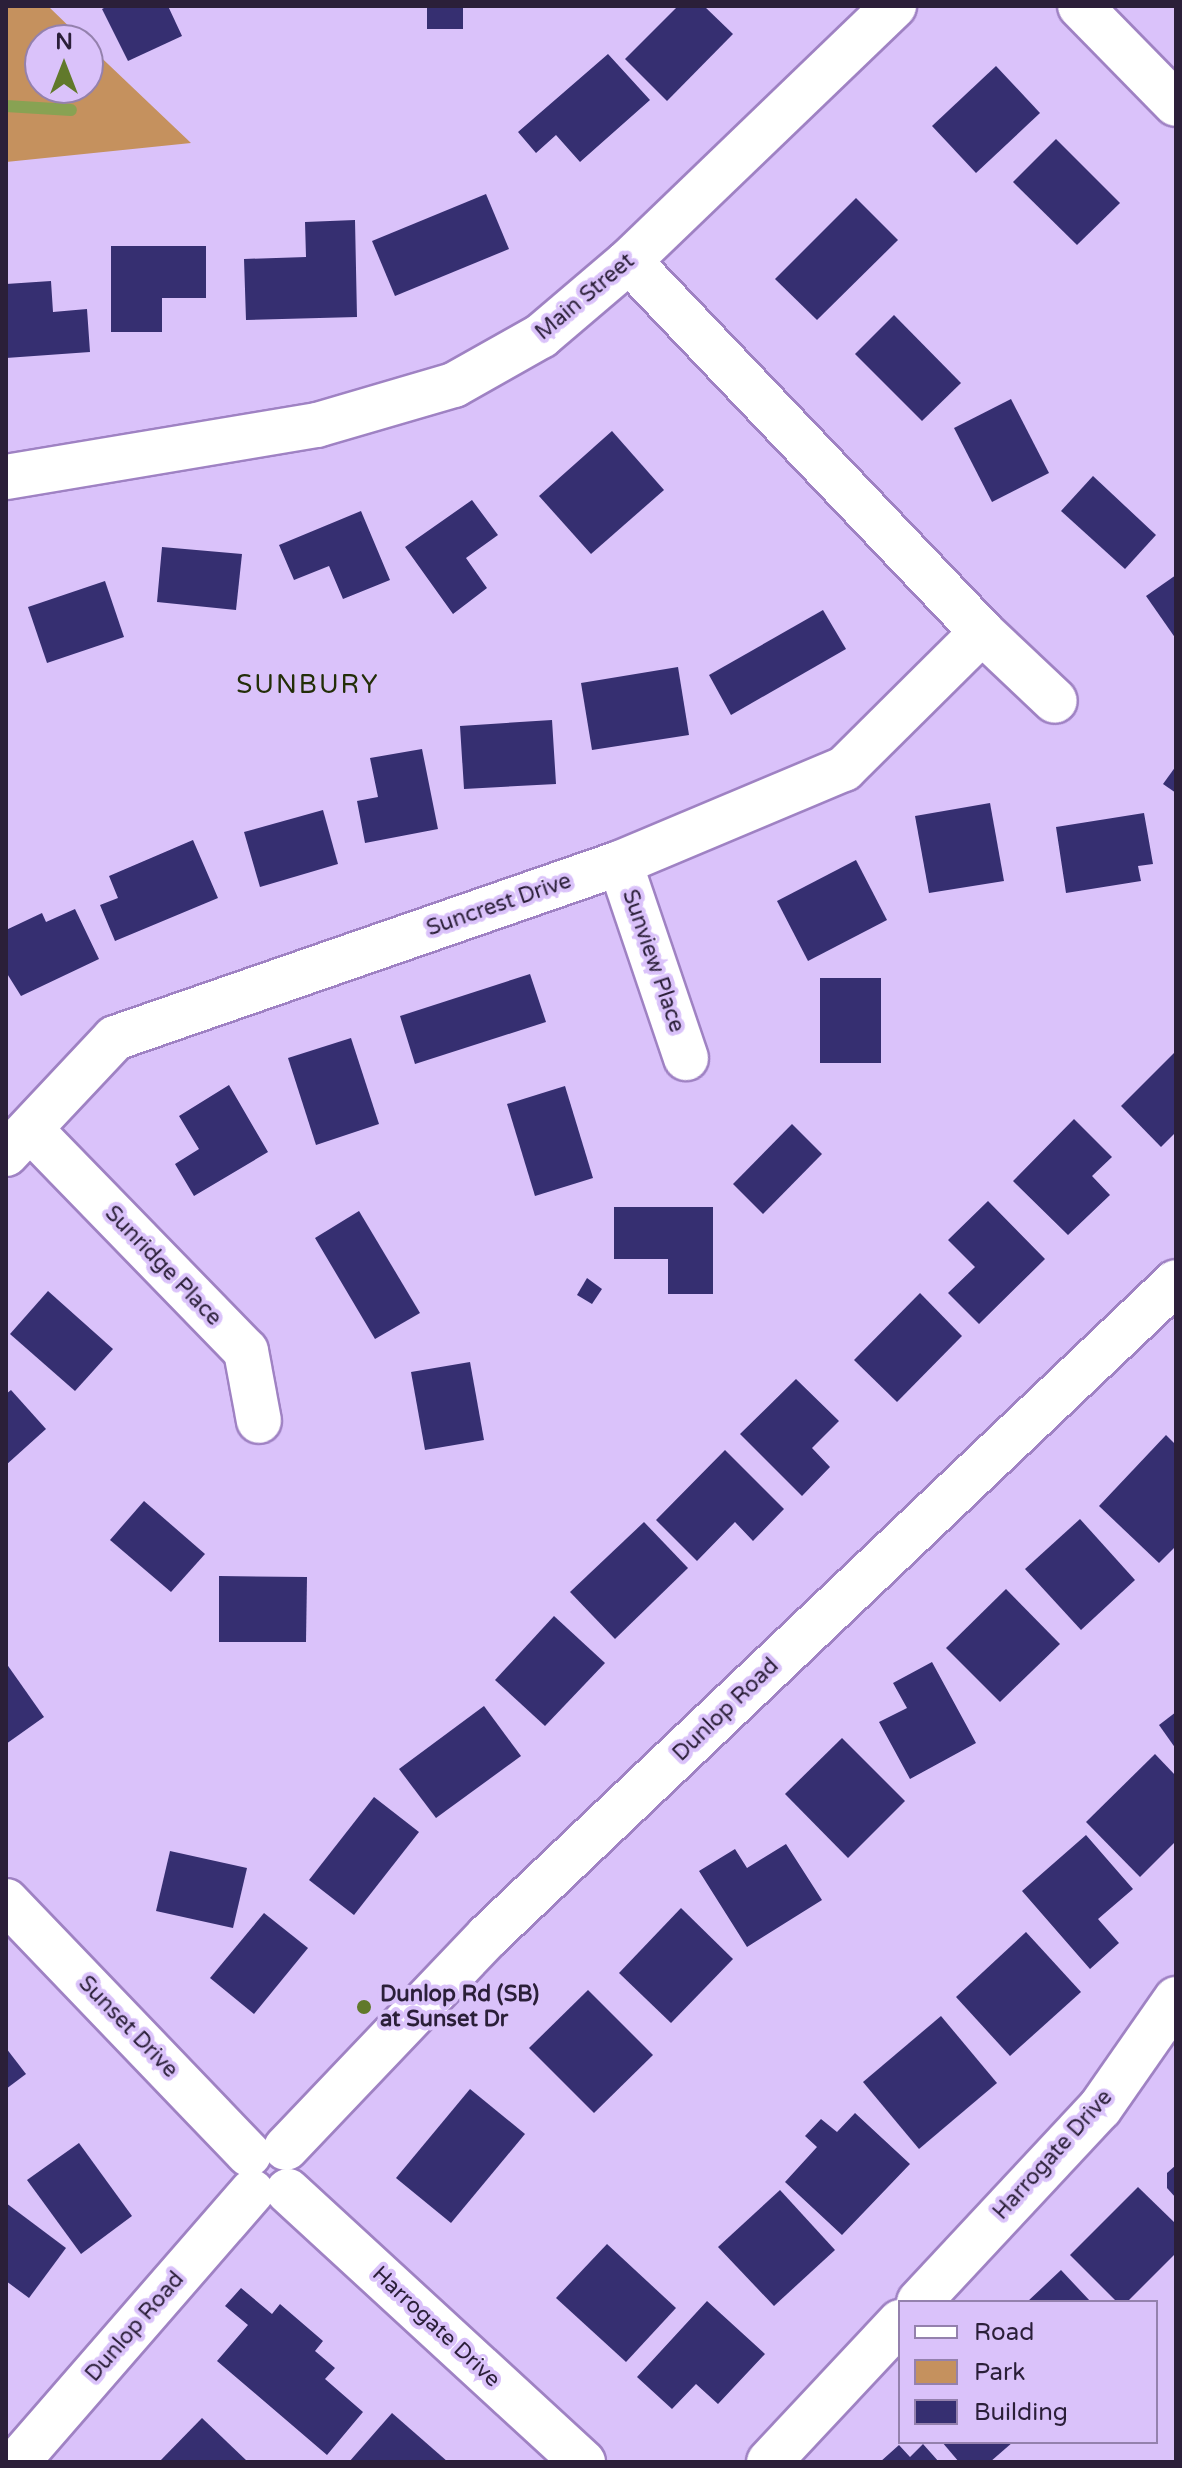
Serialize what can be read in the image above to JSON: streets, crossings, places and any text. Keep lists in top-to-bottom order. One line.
{"streets":{"street":["Main Street","Suncrest Drive","Sunview Place","Sunridge Place","Dunlop Road","Sunset Drive","Harrogate Drive"]},"crossings":[["Suncrest Drive","Sunview Place"],["Suncrest Drive","Sunridge Place"],["Dunlop Road","Sunset Drive"],["Dunlop Road","Harrogate Drive"],["Sunset Drive","Harrogate Drive"]],"districts":["SUNBURY"],"places":["Dunlop Rd (SB) at Sunset Dr"],"legend":["Road","Park","Building"],"north":"top"}
